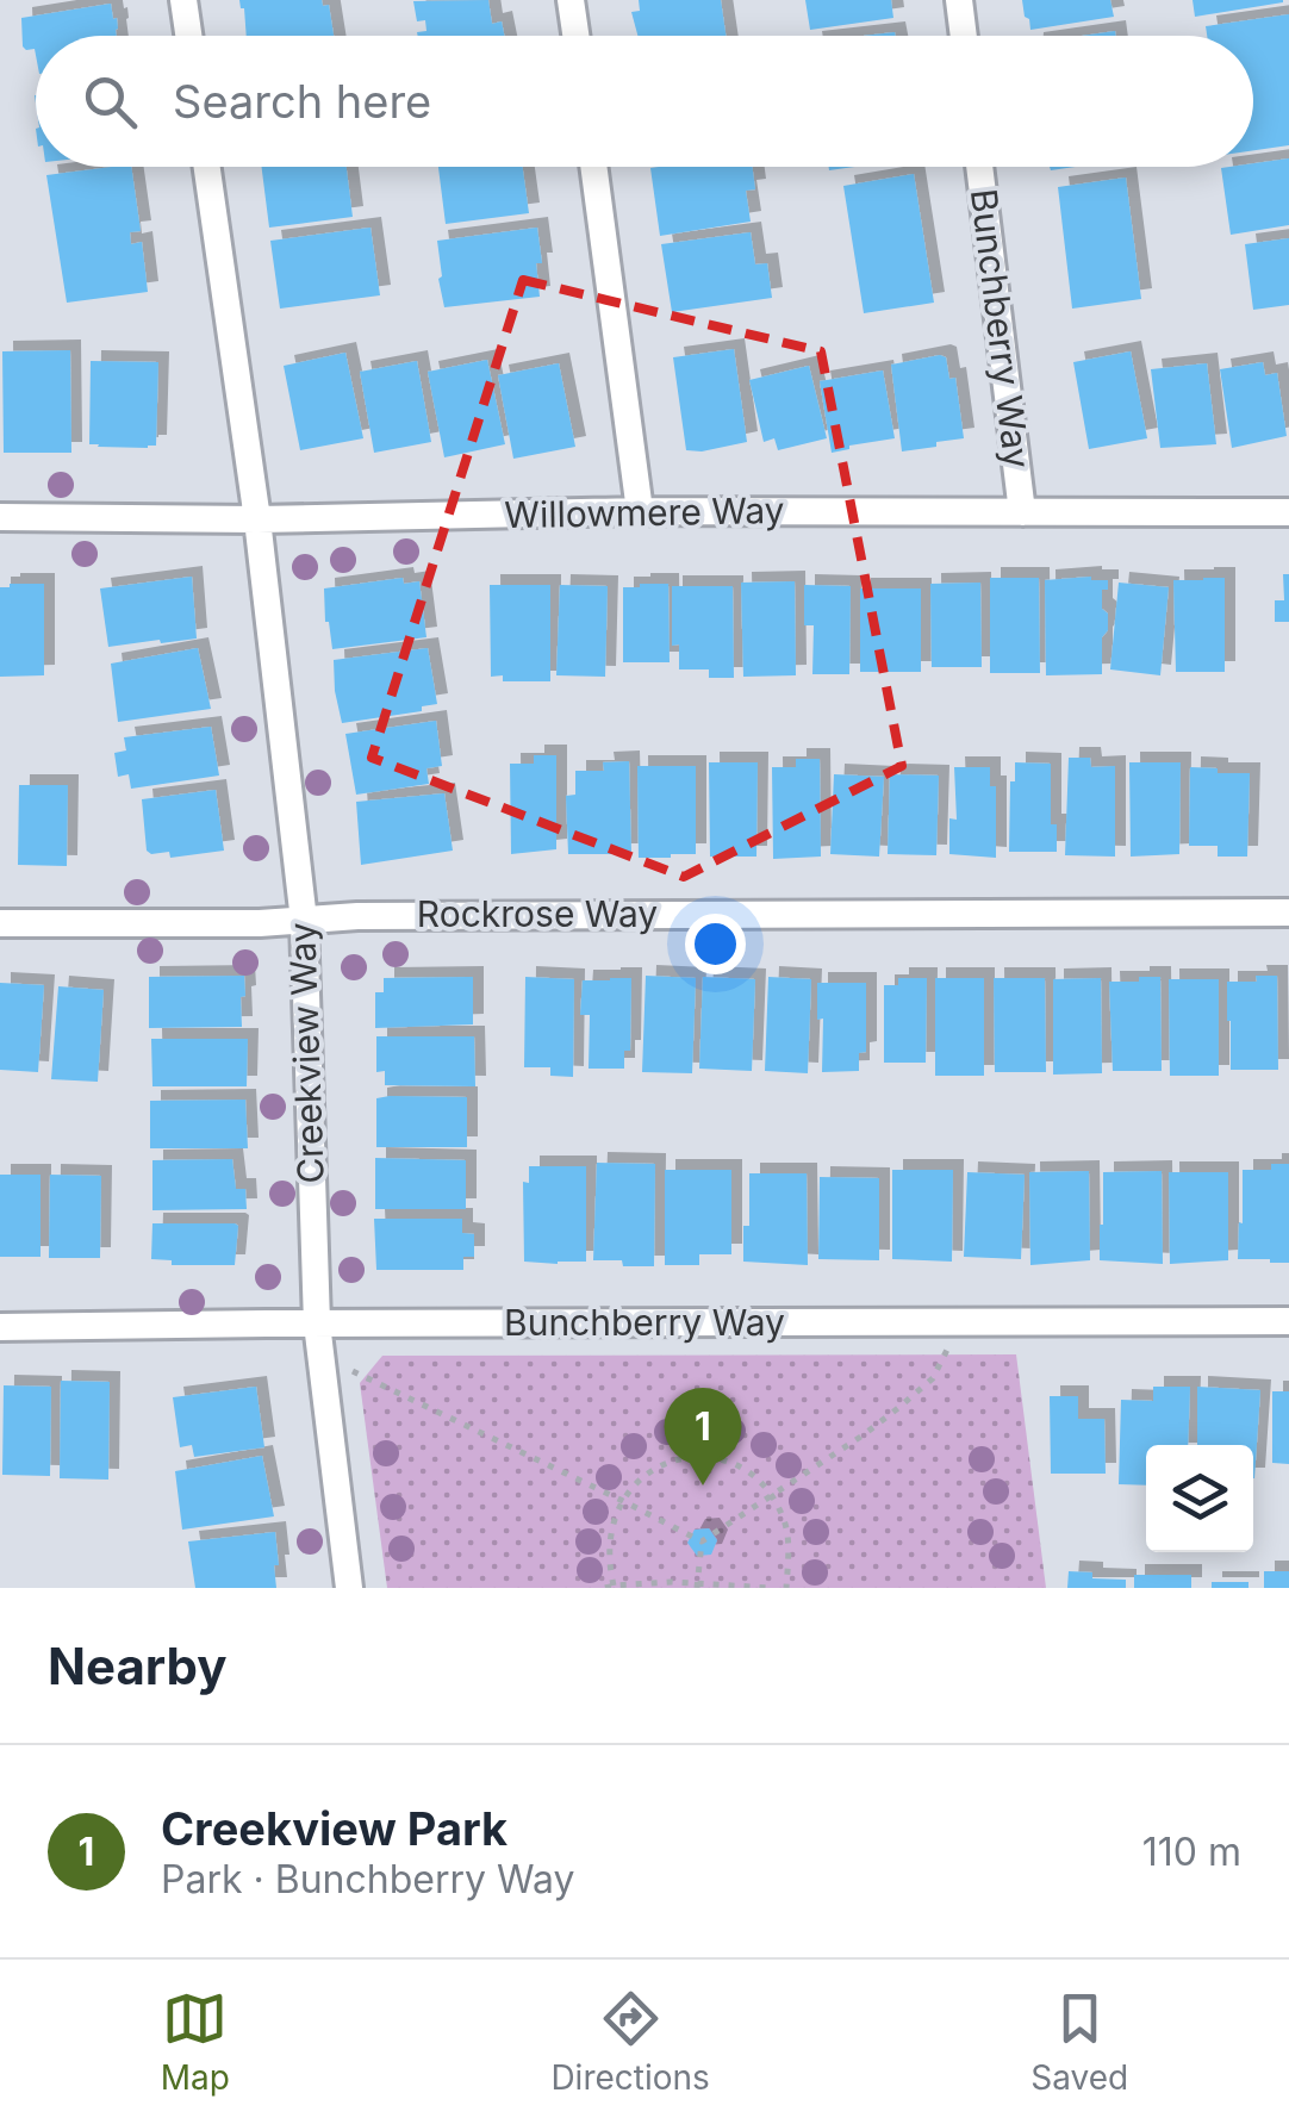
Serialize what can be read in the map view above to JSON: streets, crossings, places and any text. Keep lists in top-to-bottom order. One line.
{"streets":{"street":["Bunchberry Way","Willowmere Way","Rockrose Way","Creekview Way"]},"crossings":[["Bunchberry Way","Willowmere Way"],["Bunchberry Way","Creekview Way"],["Willowmere Way","Creekview Way"],["Rockrose Way","Creekview Way"]],"page":{"search":"Search here","pins":"1","heading":"Nearby","list":[{"mark":"1","name":"Creekview Park","note":"Park · Bunchberry Way","value":"110 m"}],"nav":["Map","Directions","Saved"]}}
